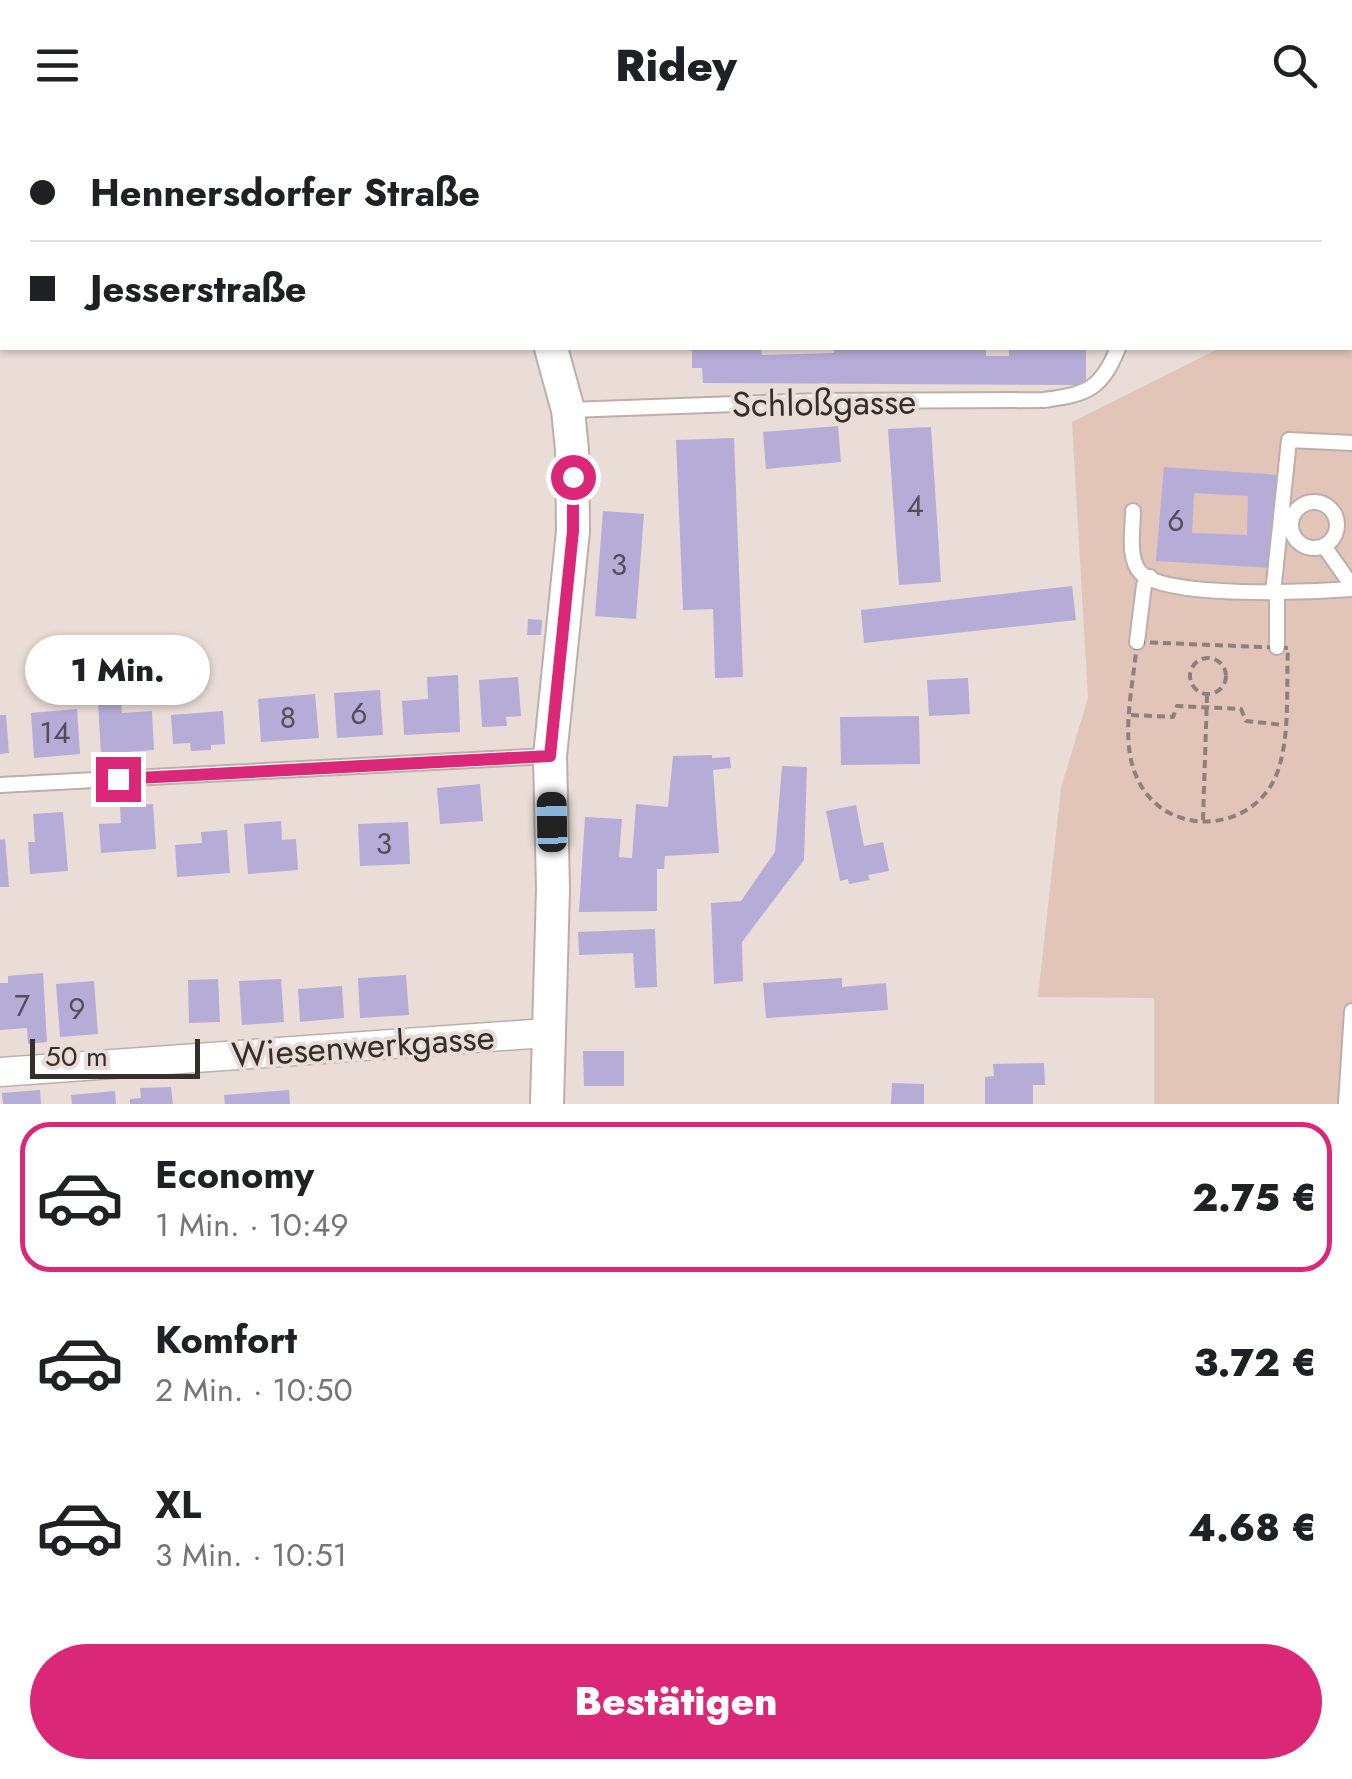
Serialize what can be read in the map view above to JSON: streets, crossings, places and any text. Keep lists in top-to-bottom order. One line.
{"streets":{"street":["Wiesenwerkgasse"],"lane":["Schloßgasse"]},"house_numbers":["4","6","3","6","8","14","3","7","9"],"scale_bar":"50 m","page":{"header":"Ridey","banner":["Hennersdorfer Straße","Jesserstraße"],"bubble":"1 Min.","scale":"50 m","list":[{"name":"Economy","note":"1 Min. · 10:49","value":"2.75 €"},{"name":"Komfort","note":"2 Min. · 10:50","value":"3.72 €"},{"name":"XL","note":"3 Min. · 10:51","value":"4.68 €"}],"buttons":"Bestätigen"}}
